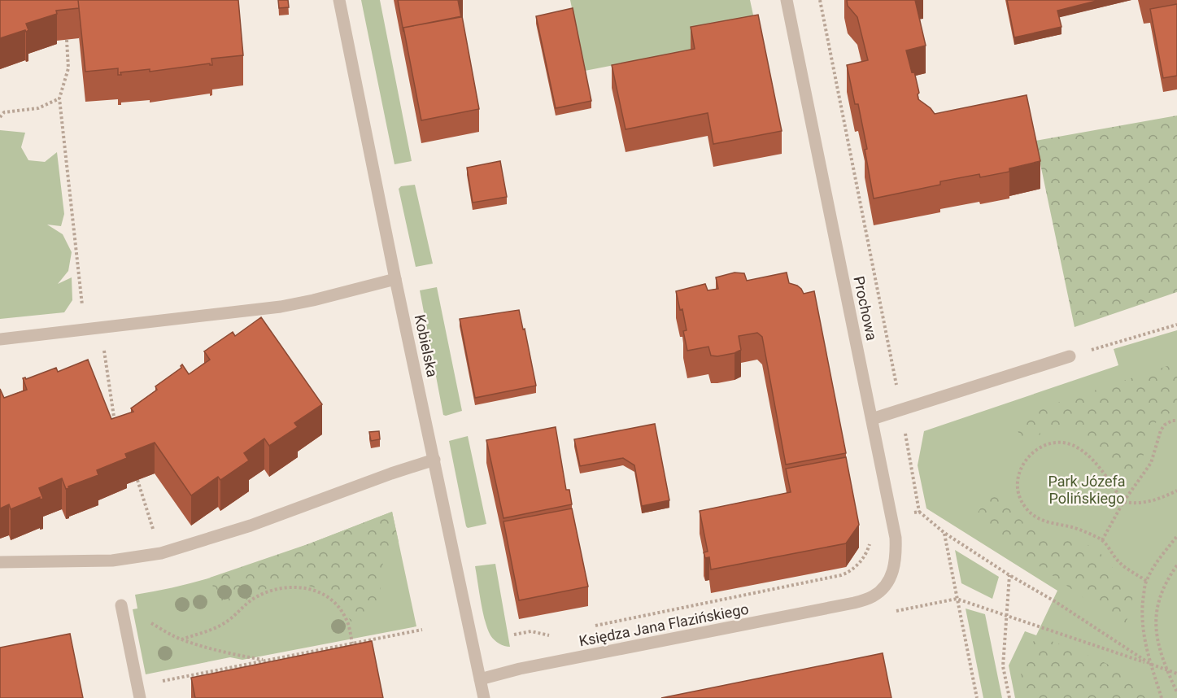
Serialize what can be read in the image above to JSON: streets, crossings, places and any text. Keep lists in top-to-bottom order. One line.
{"streets":{"street":["Prochowa","Kobielska","Księdza Jana Flazińskiego"]},"crossings":[["Prochowa","Księdza Jana Flazińskiego"],["Kobielska","Księdza Jana Flazińskiego"]],"parks":["Park Józefa Polińskiego"]}
